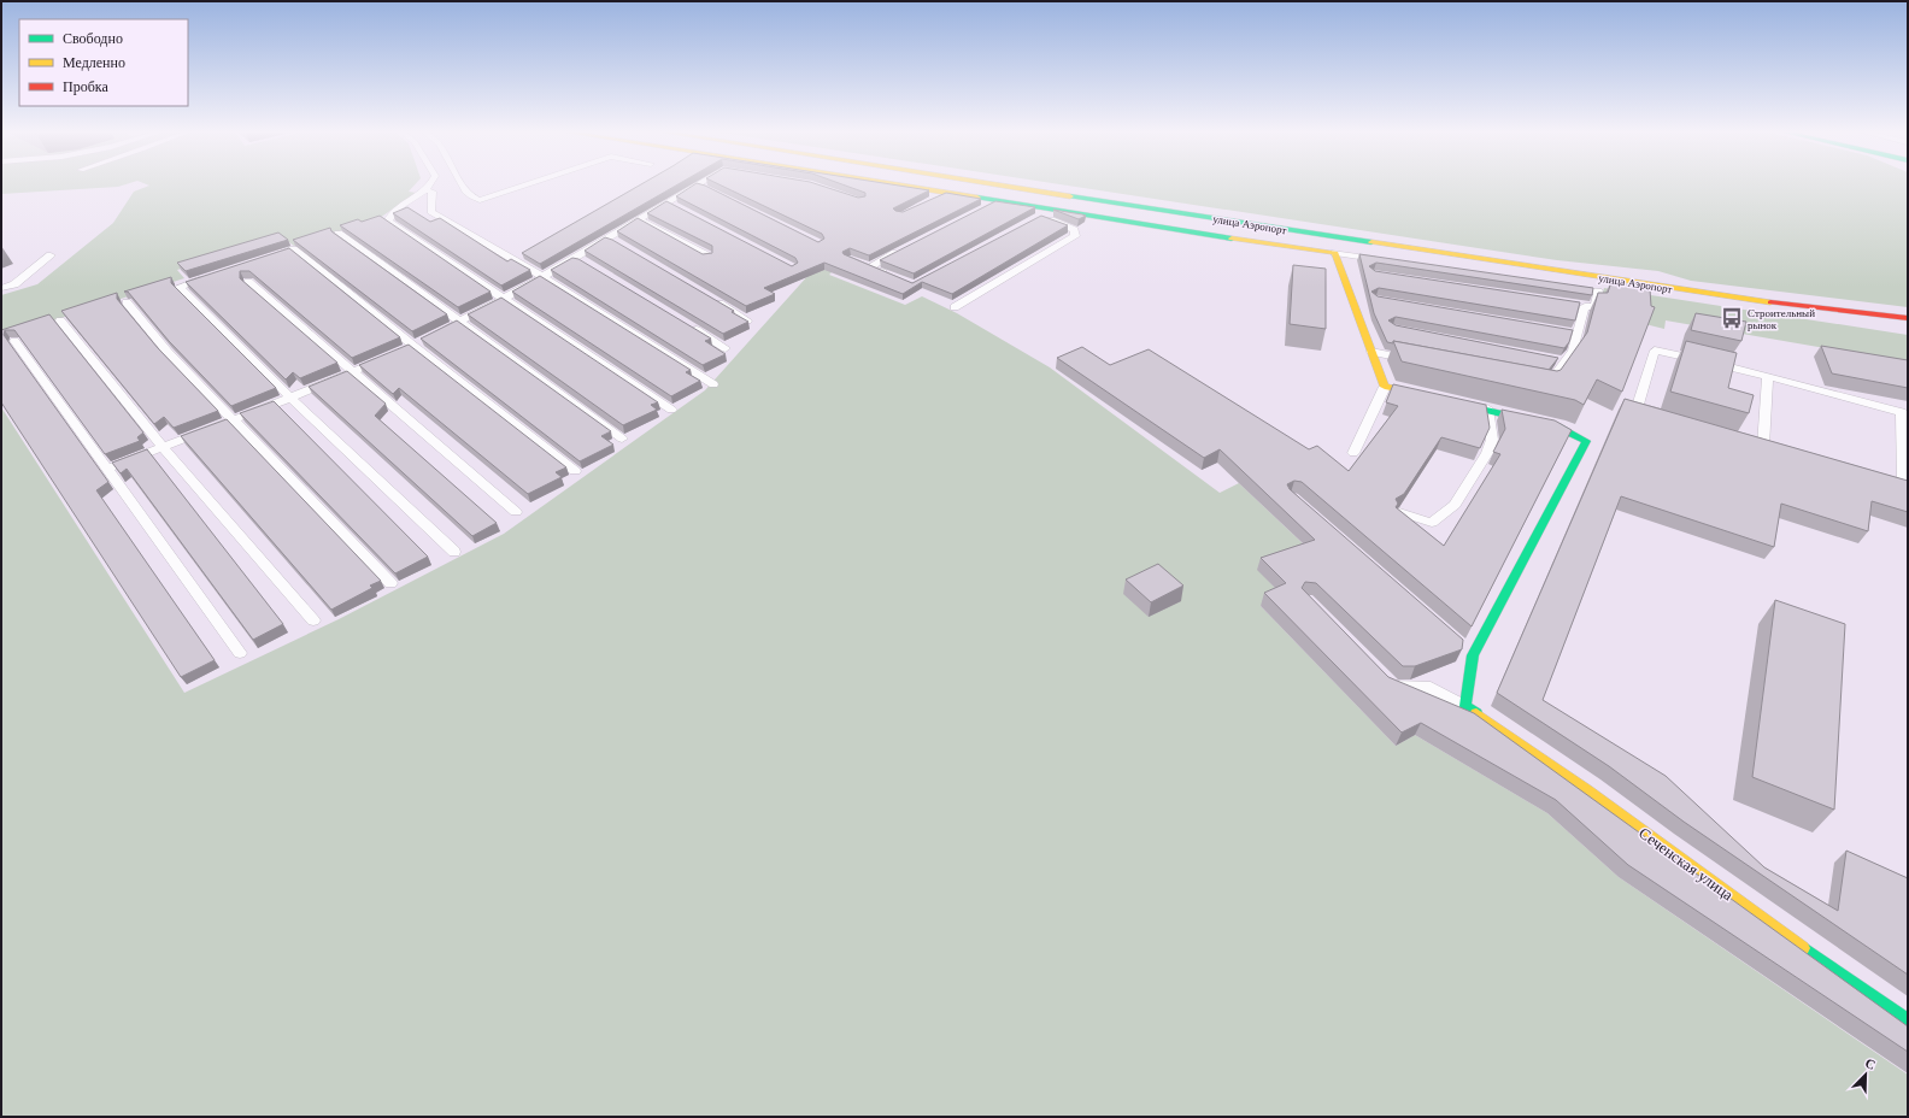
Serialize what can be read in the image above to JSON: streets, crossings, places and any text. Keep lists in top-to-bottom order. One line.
{"streets":{"street":["улица Аэропорт","Сеченская улица"]},"places":{"bus stop":["Строительный рынок"]},"legend":["Свободно","Медленно","Пробка"],"north":"top right"}
